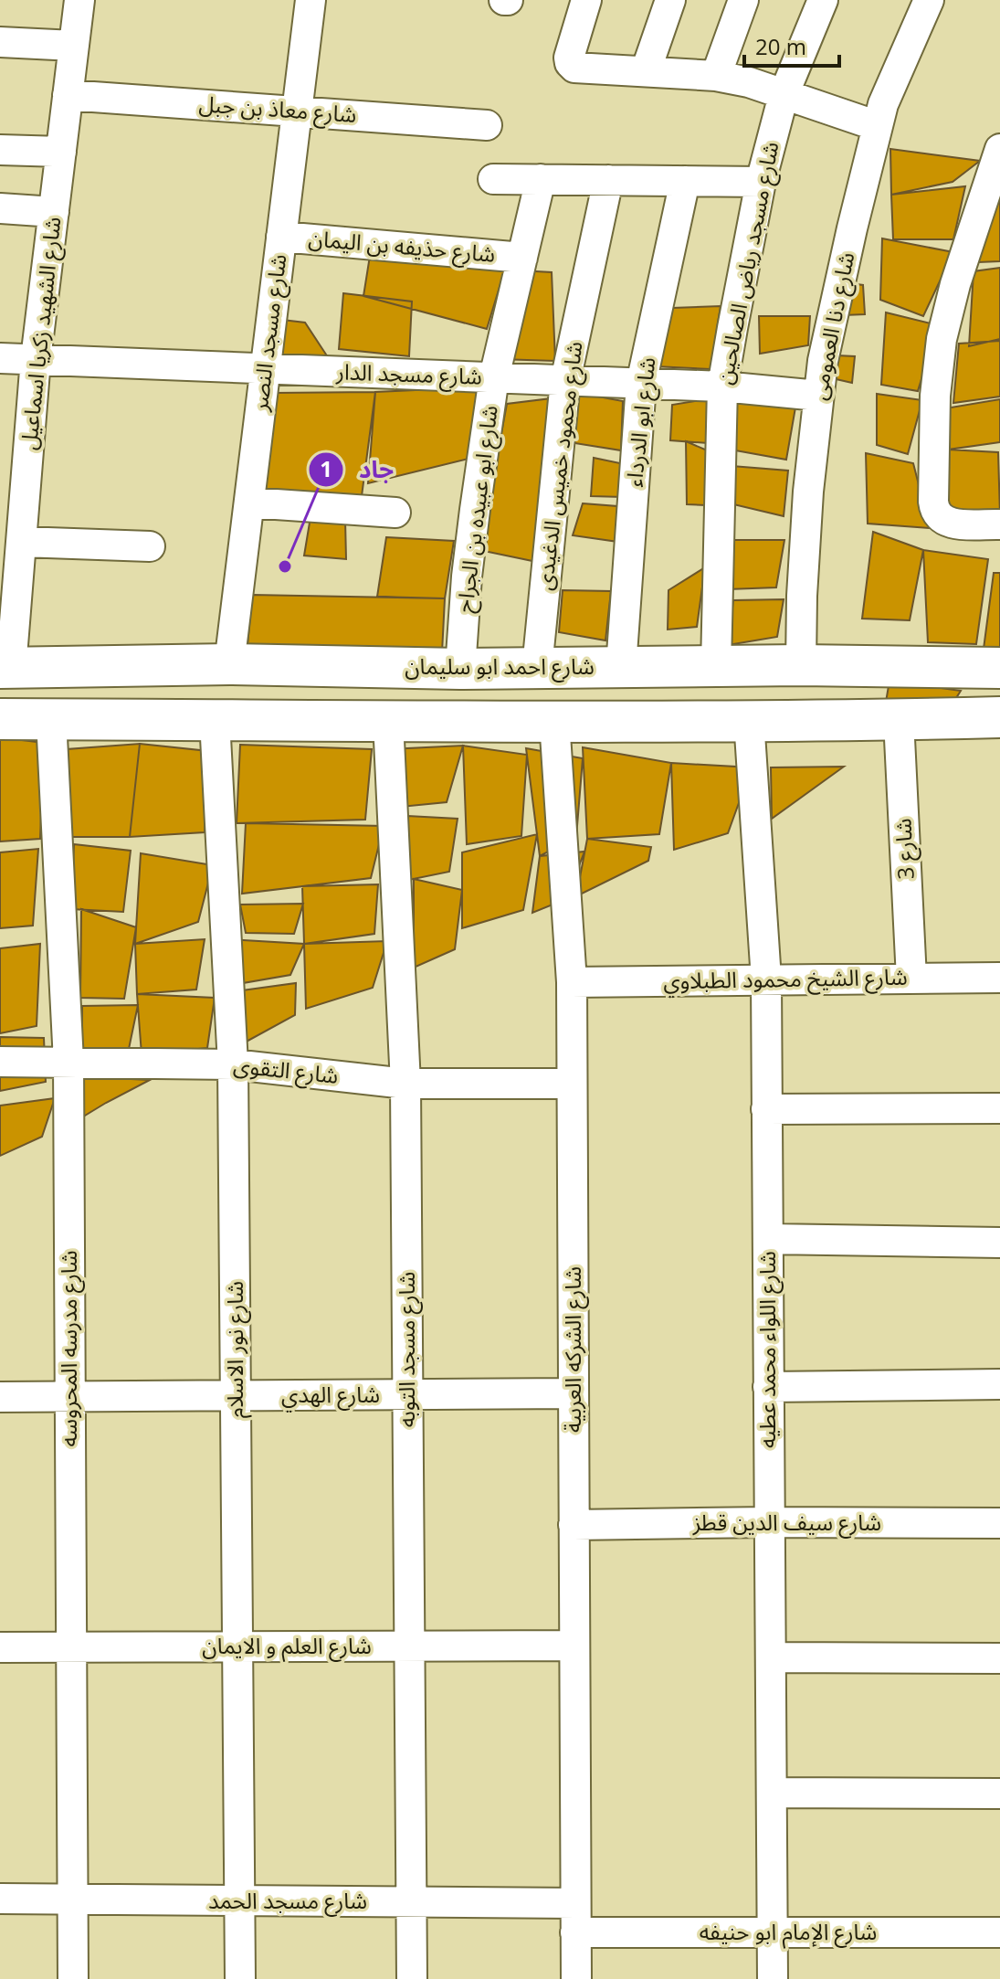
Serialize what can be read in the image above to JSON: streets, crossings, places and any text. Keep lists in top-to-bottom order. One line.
{"streets":{"main road":["شارع احمد ابو سليمان"],"street":["شارع معاذ بن جبل","شارع حذيفه بن اليمان","شارع مسجد رياض الصالحين","شارع دنا العمومى","شارع مسجد النصر","شارع الشهيد زكريا اسماعيل","شارع مسجد الدار","شارع ابو الدرداء","شارع محمود خميس الدغيدى","شارع ابو عبيده بن الجراح","شارع 3","شارع الشيخ محمود الطبلاوي","شارع التقوى","شارع مدرسه المحروسه","شارع نور الاسلام","شارع مسجد التوبه","شارع الشركه العربية","شارع اللواء محمد عطيه","شارع الهدي","شارع سيف الدين قطز","شارع العلم و الايمان","شارع مسجد الحمد","شارع الإمام ابو حنيفه"]},"crossings":[["شارع معاذ بن جبل","شارع مسجد النصر"],["شارع معاذ بن جبل","شارع الشهيد زكريا اسماعيل"],["شارع حذيفه بن اليمان","شارع مسجد النصر"],["شارع حذيفه بن اليمان","شارع ابو عبيده بن الجراح"],["شارع مسجد رياض الصالحين","شارع مسجد الدار"],["شارع مسجد رياض الصالحين","شارع احمد ابو سليمان"],["شارع دنا العمومى","شارع مسجد الدار"],["شارع دنا العمومى","شارع احمد ابو سليمان"],["شارع مسجد النصر","شارع مسجد الدار"],["شارع مسجد النصر","شارع احمد ابو سليمان"],["شارع الشهيد زكريا اسماعيل","شارع مسجد الدار"],["شارع الشهيد زكريا اسماعيل","شارع احمد ابو سليمان"],["شارع مسجد الدار","شارع ابو الدرداء"],["شارع مسجد الدار","شارع محمود خميس الدغيدى"],["شارع مسجد الدار","شارع ابو عبيده بن الجراح"],["شارع ابو الدرداء","شارع احمد ابو سليمان"],["شارع محمود خميس الدغيدى","شارع احمد ابو سليمان"],["شارع ابو عبيده بن الجراح","شارع احمد ابو سليمان"],["شارع 3","شارع الشيخ محمود الطبلاوي"],["شارع الشيخ محمود الطبلاوي","شارع الشركه العربية"],["شارع الشيخ محمود الطبلاوي","شارع اللواء محمد عطيه"],["شارع التقوى","شارع مدرسه المحروسه"],["شارع التقوى","شارع نور الاسلام"],["شارع التقوى","شارع مسجد التوبه"],["شارع التقوى","شارع الشركه العربية"],["شارع مدرسه المحروسه","شارع الهدي"],["شارع مدرسه المحروسه","شارع العلم و الايمان"],["شارع مدرسه المحروسه","شارع مسجد الحمد"],["شارع نور الاسلام","شارع الهدي"],["شارع نور الاسلام","شارع العلم و الايمان"],["شارع نور الاسلام","شارع مسجد الحمد"],["شارع مسجد التوبه","شارع الهدي"],["شارع مسجد التوبه","شارع العلم و الايمان"],["شارع مسجد التوبه","شارع مسجد الحمد"],["شارع الشركه العربية","شارع الهدي"],["شارع الشركه العربية","شارع سيف الدين قطز"],["شارع الشركه العربية","شارع العلم و الايمان"],["شارع الشركه العربية","شارع مسجد الحمد"],["شارع الشركه العربية","شارع الإمام ابو حنيفه"],["شارع اللواء محمد عطيه","شارع سيف الدين قطز"],["شارع اللواء محمد عطيه","شارع الإمام ابو حنيفه"]],"places":["جاد"],"scale_bar":"20 m"}
